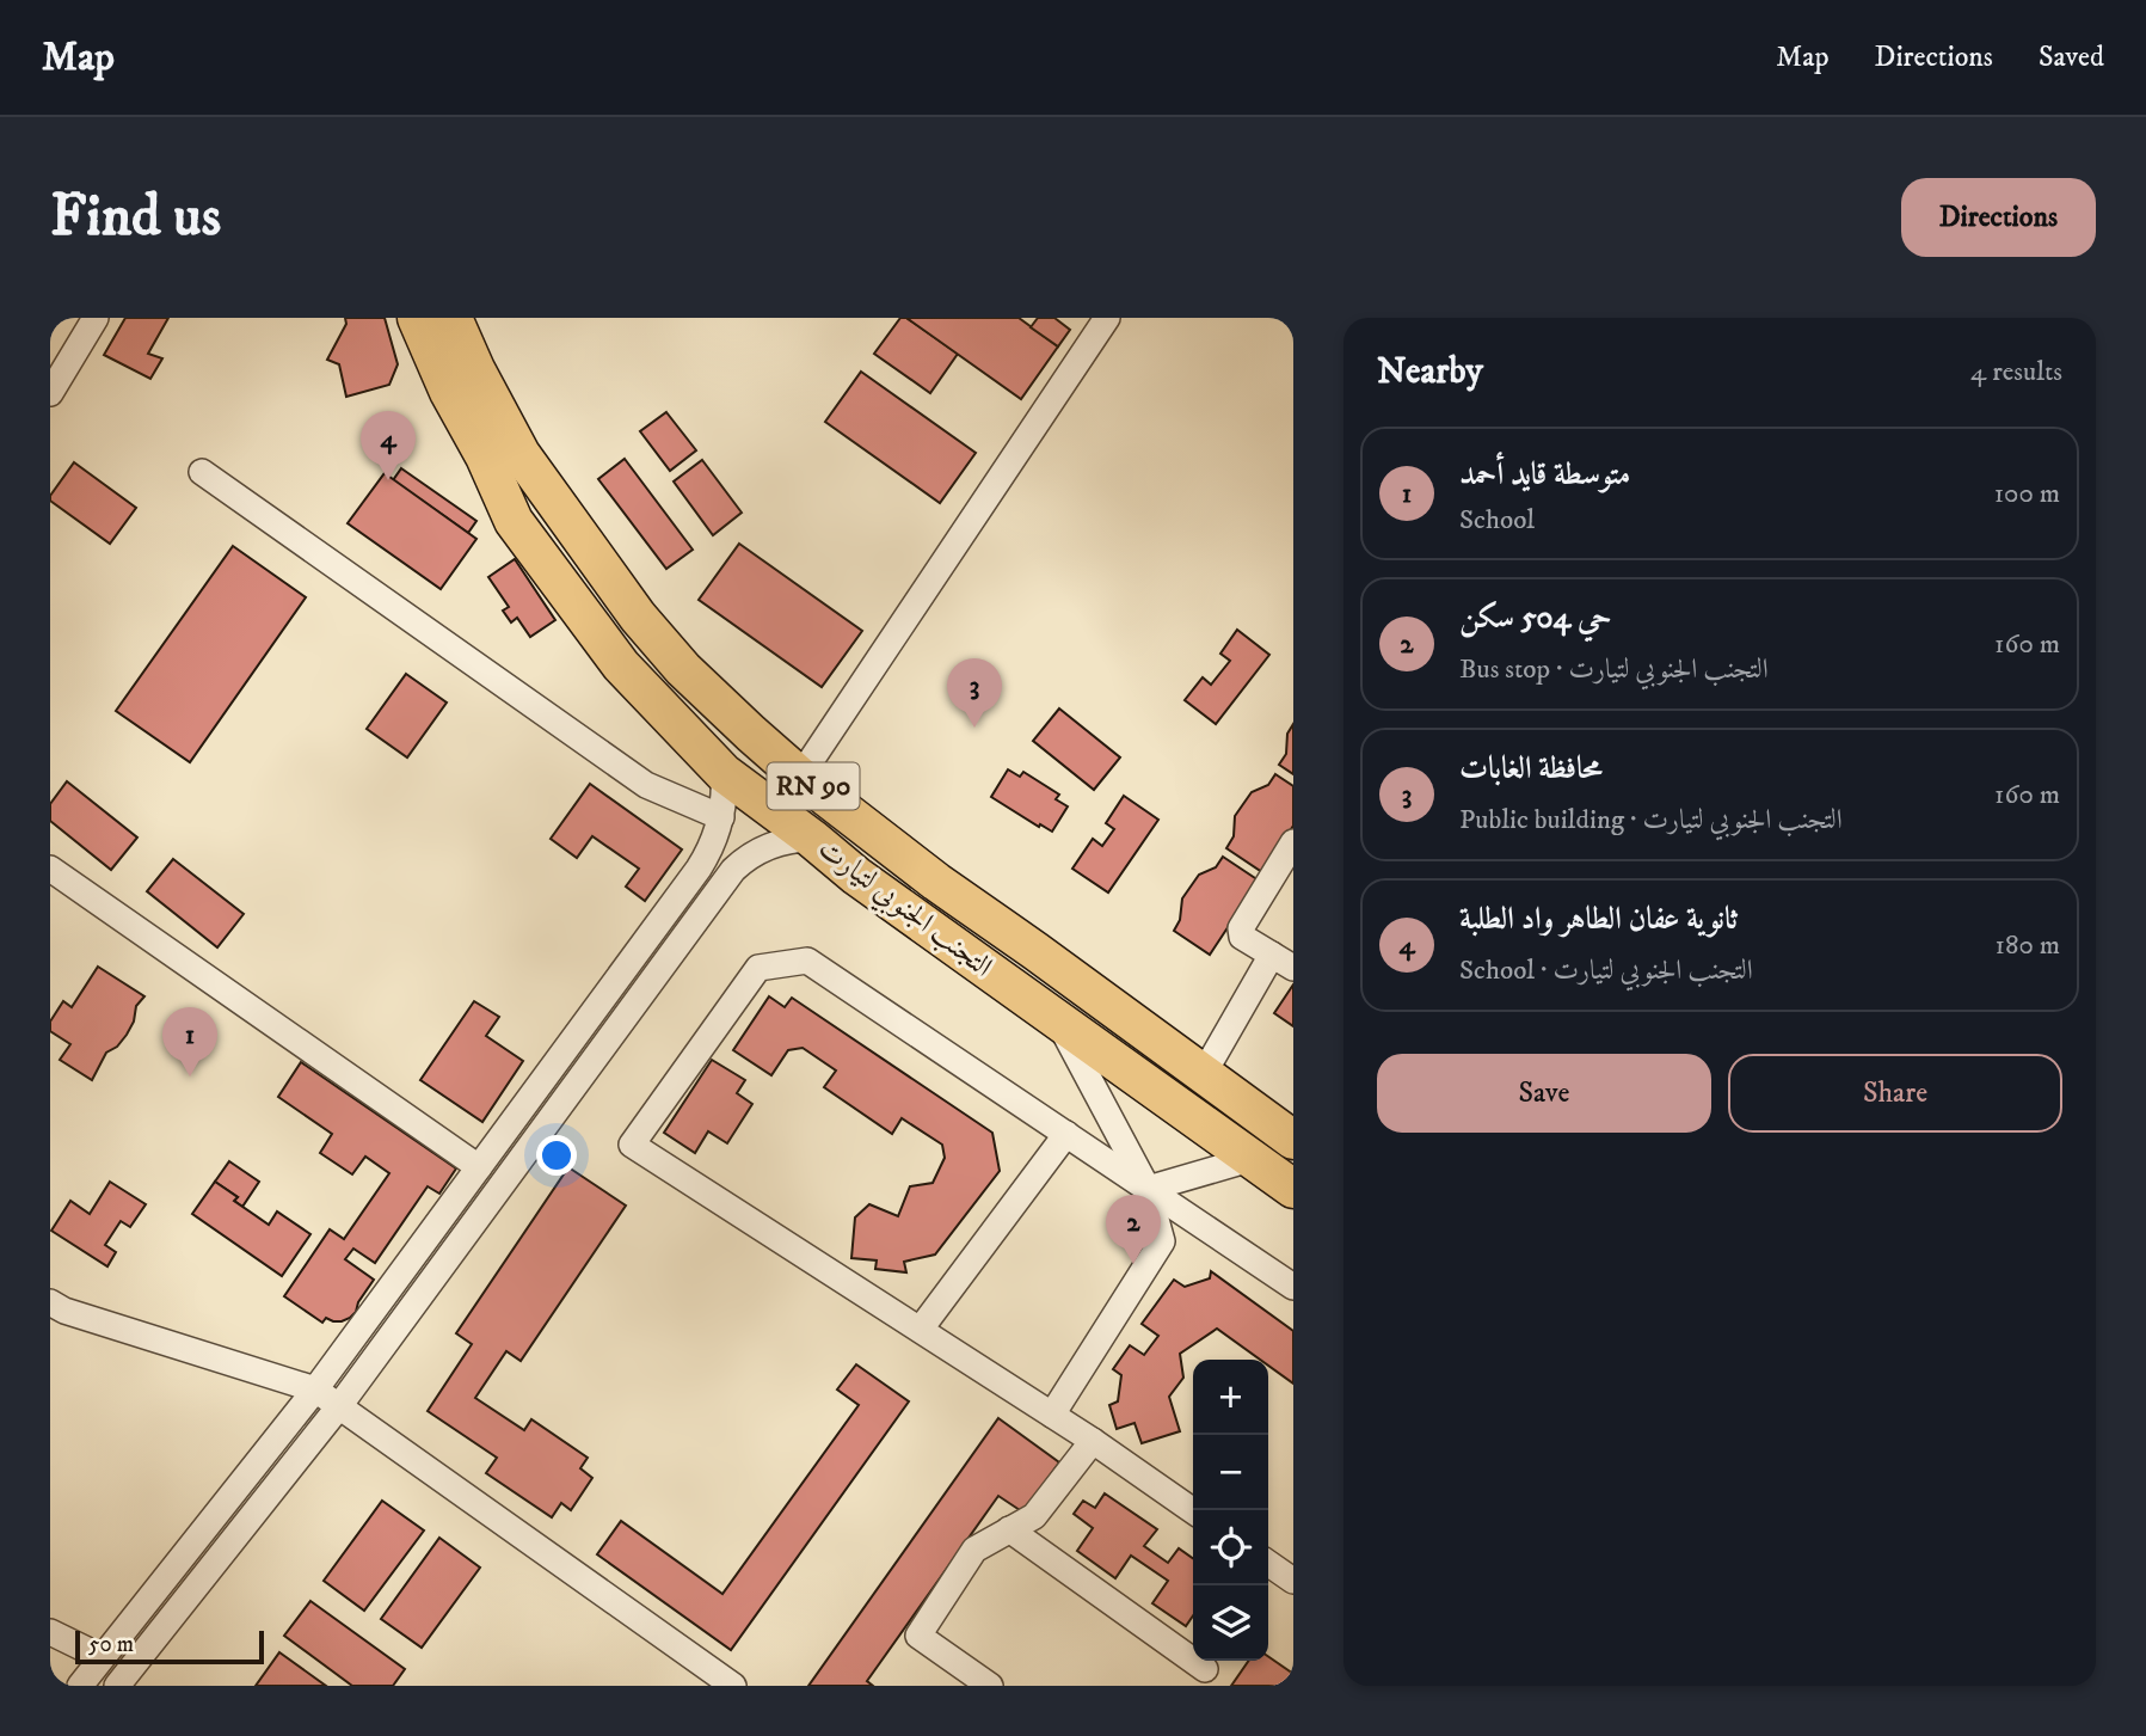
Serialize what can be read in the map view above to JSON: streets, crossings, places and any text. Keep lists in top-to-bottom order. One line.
{"streets":{"highway":["RN 90","التجنب الجنوبي لتيارت"]},"scale_bar":"50 m","page":{"header":"Map","nav":["Map","Directions","Saved"],"buttons":["Directions",["Save","Share"]],"title":"Find us","heading":["Nearby","4 results"],"pins":["4","3","1","2"],"list":[{"mark":"1","name":"متوسطة قايد أحمد","note":"School","value":"100 m"},{"mark":"2","name":"حي 504 سكن","note":"Bus stop · التجنب الجنوبي لتيارت","value":"160 m"},{"mark":"3","name":"محافظة الغابات","note":"Public building · التجنب الجنوبي لتيارت","value":"160 m"},{"mark":"4","name":"ثانوية عفان الطاهر واد الطلبة","note":"School · التجنب الجنوبي لتيارت","value":"180 m"}],"map_buttons":["+","−"],"scale":"50 m"}}
